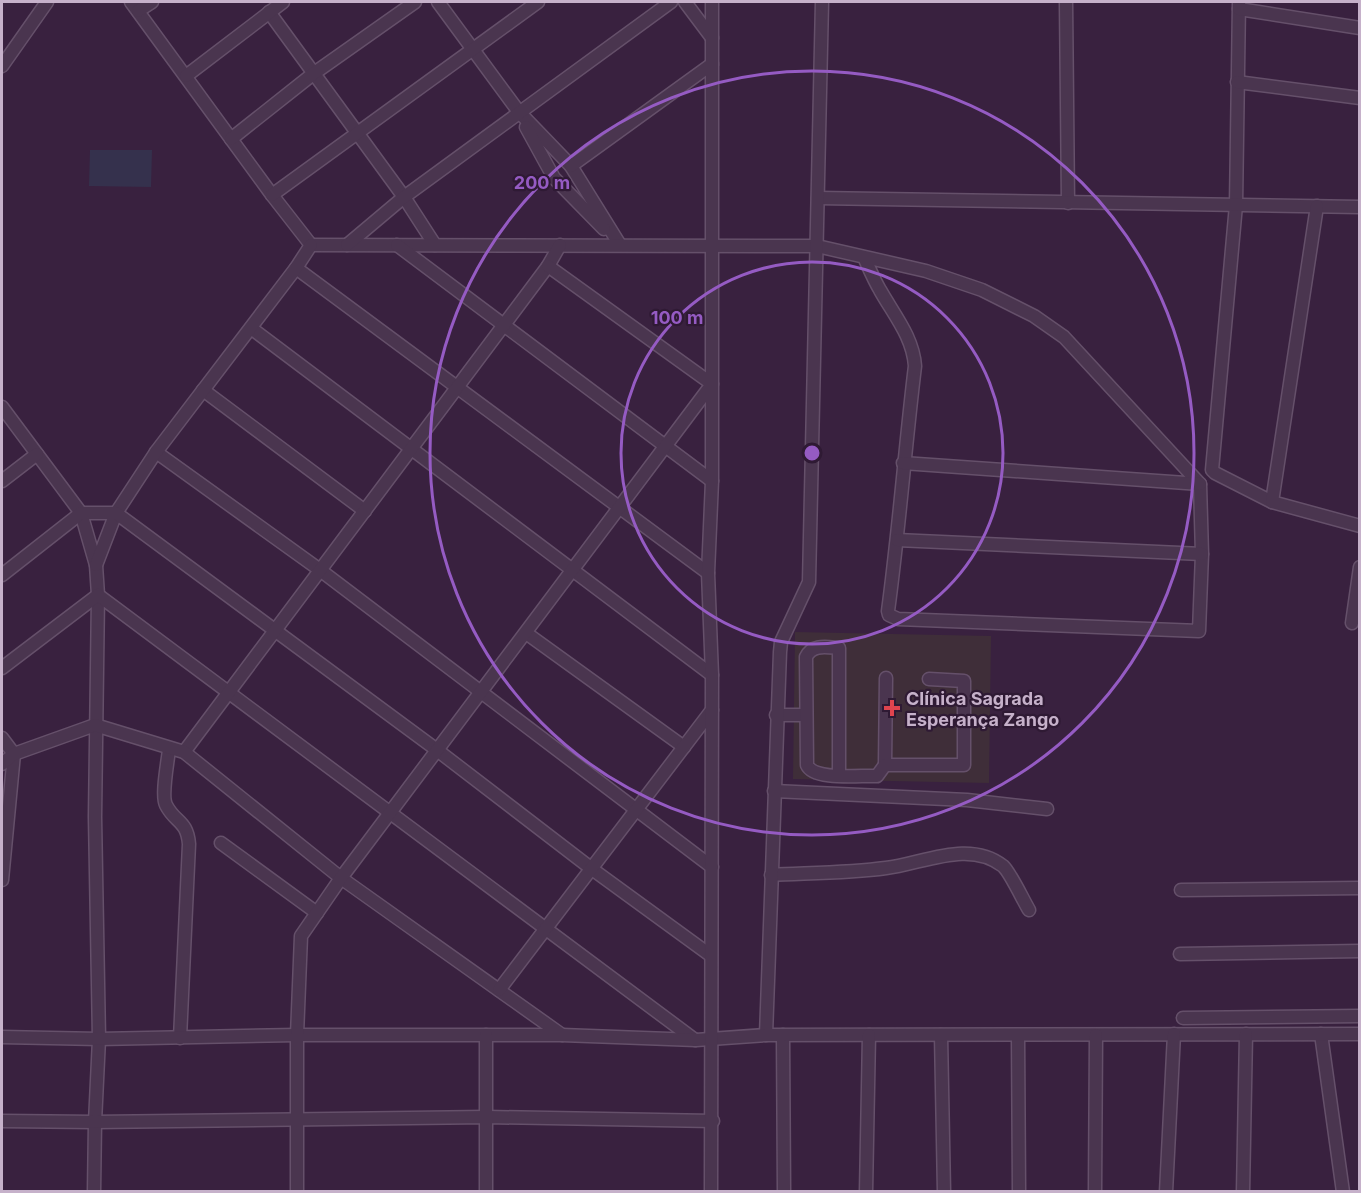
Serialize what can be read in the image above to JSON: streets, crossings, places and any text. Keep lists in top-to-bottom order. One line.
{"places":{"health":["Clínica Sagrada Esperança Zango"]},"rings":["200 m","100 m"]}
